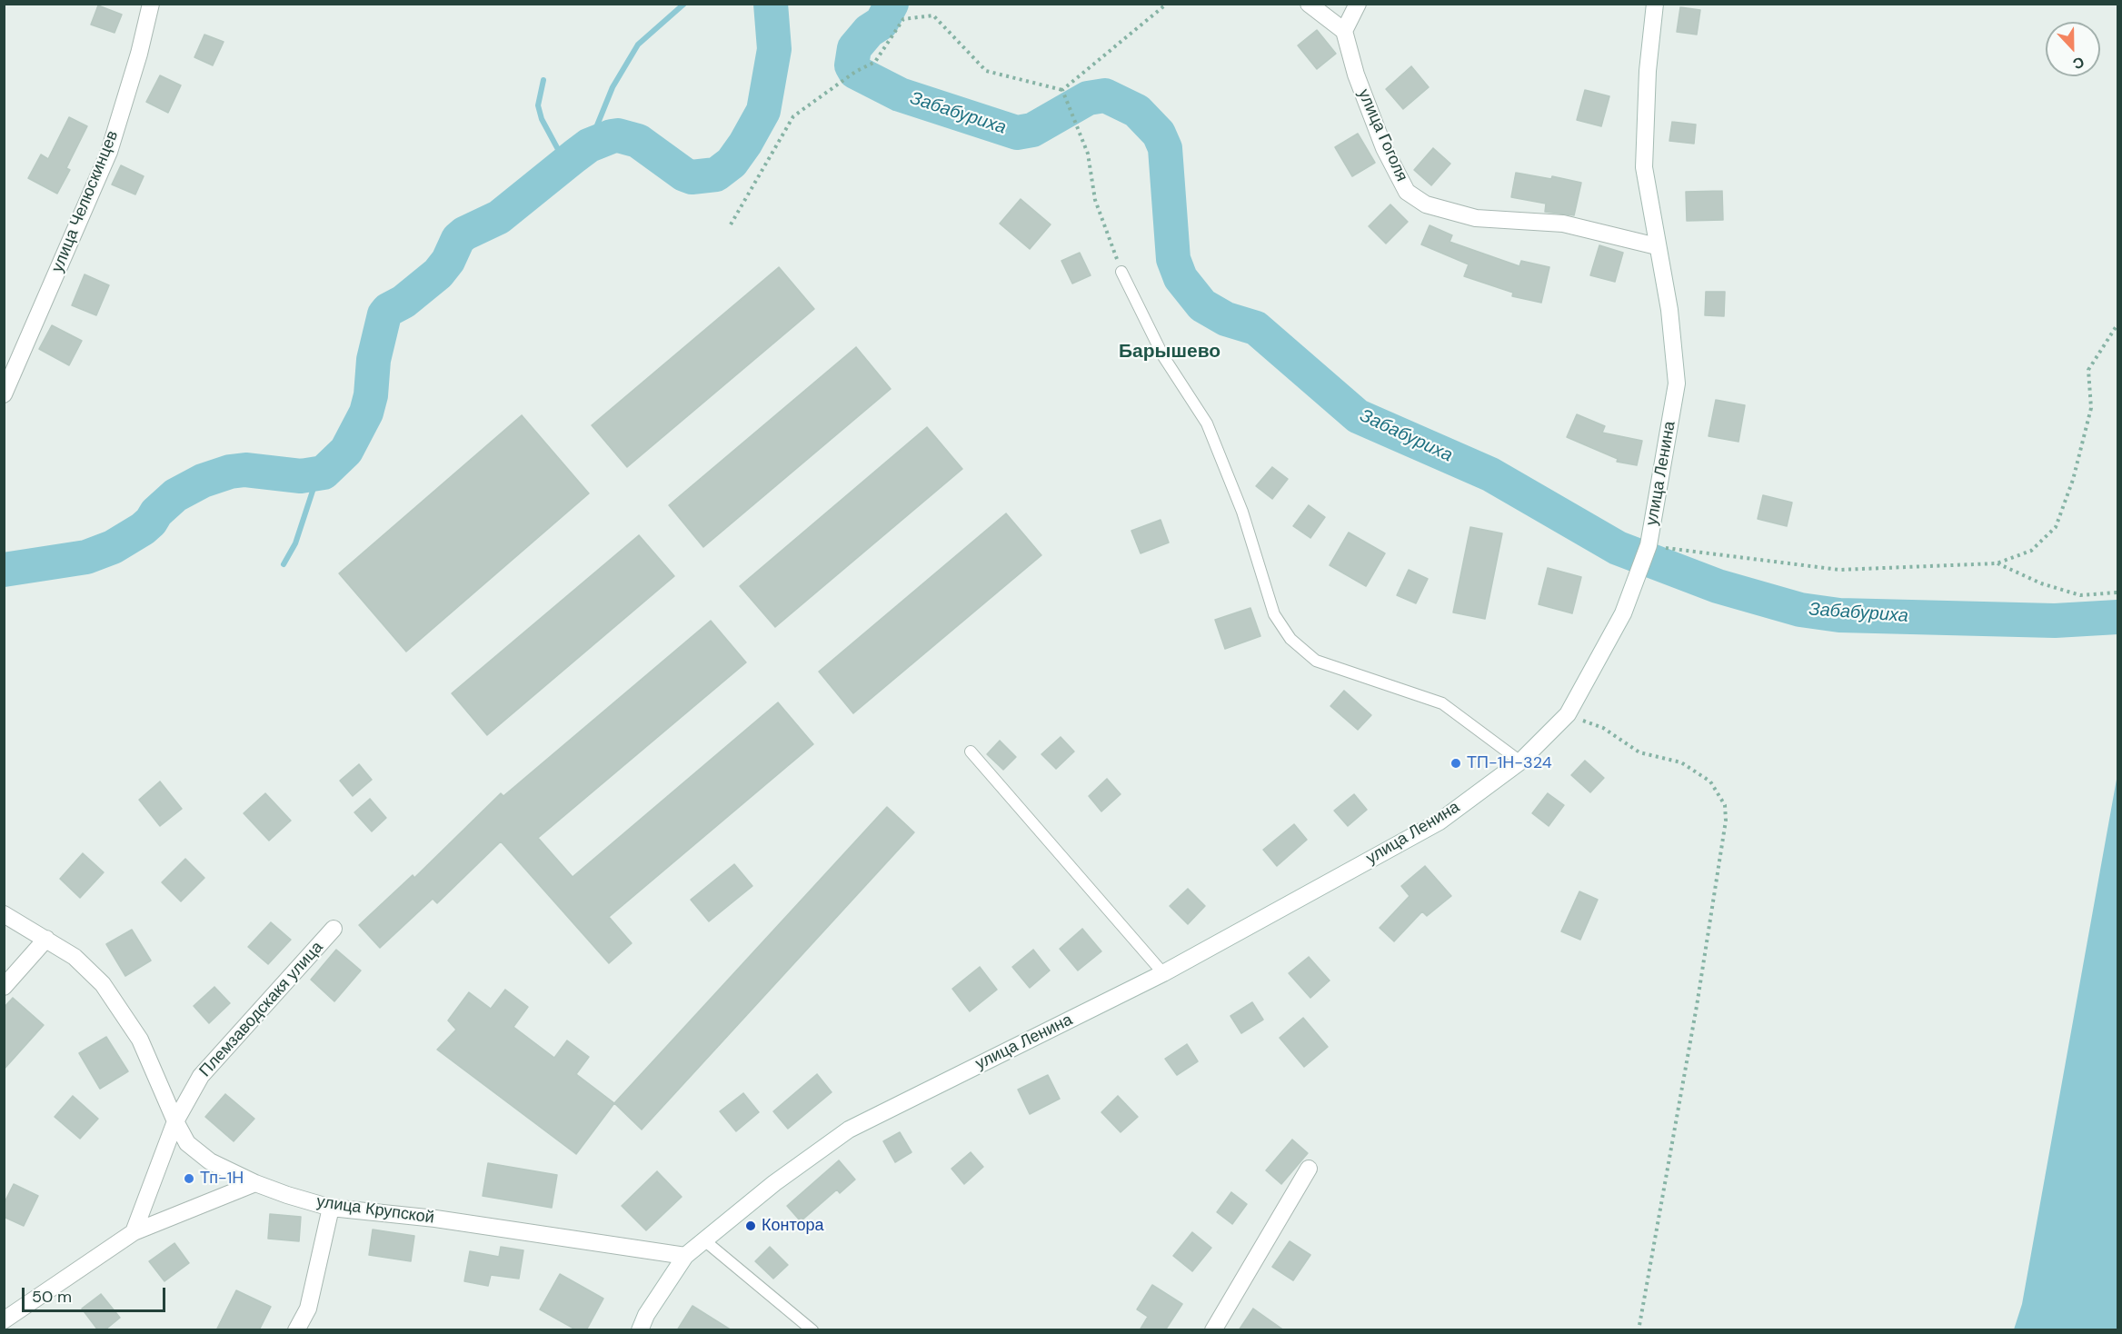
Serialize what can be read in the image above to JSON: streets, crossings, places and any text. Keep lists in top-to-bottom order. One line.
{"streets":{"street":["улица Гоголя","улица Челюскинцев","улица Ленина","Племзаводскакя улица","улица Крупской"]},"crossings":[["улица Гоголя","улица Ленина"],["улица Ленина","улица Крупской"],["Племзаводскакя улица","улица Крупской"]],"districts":["Барышево"],"water":["Забабуриха"],"places":["ТП-1Н-324","Тп-1Н","Контора"],"scale_bar":"50 m","north":"bottom"}
